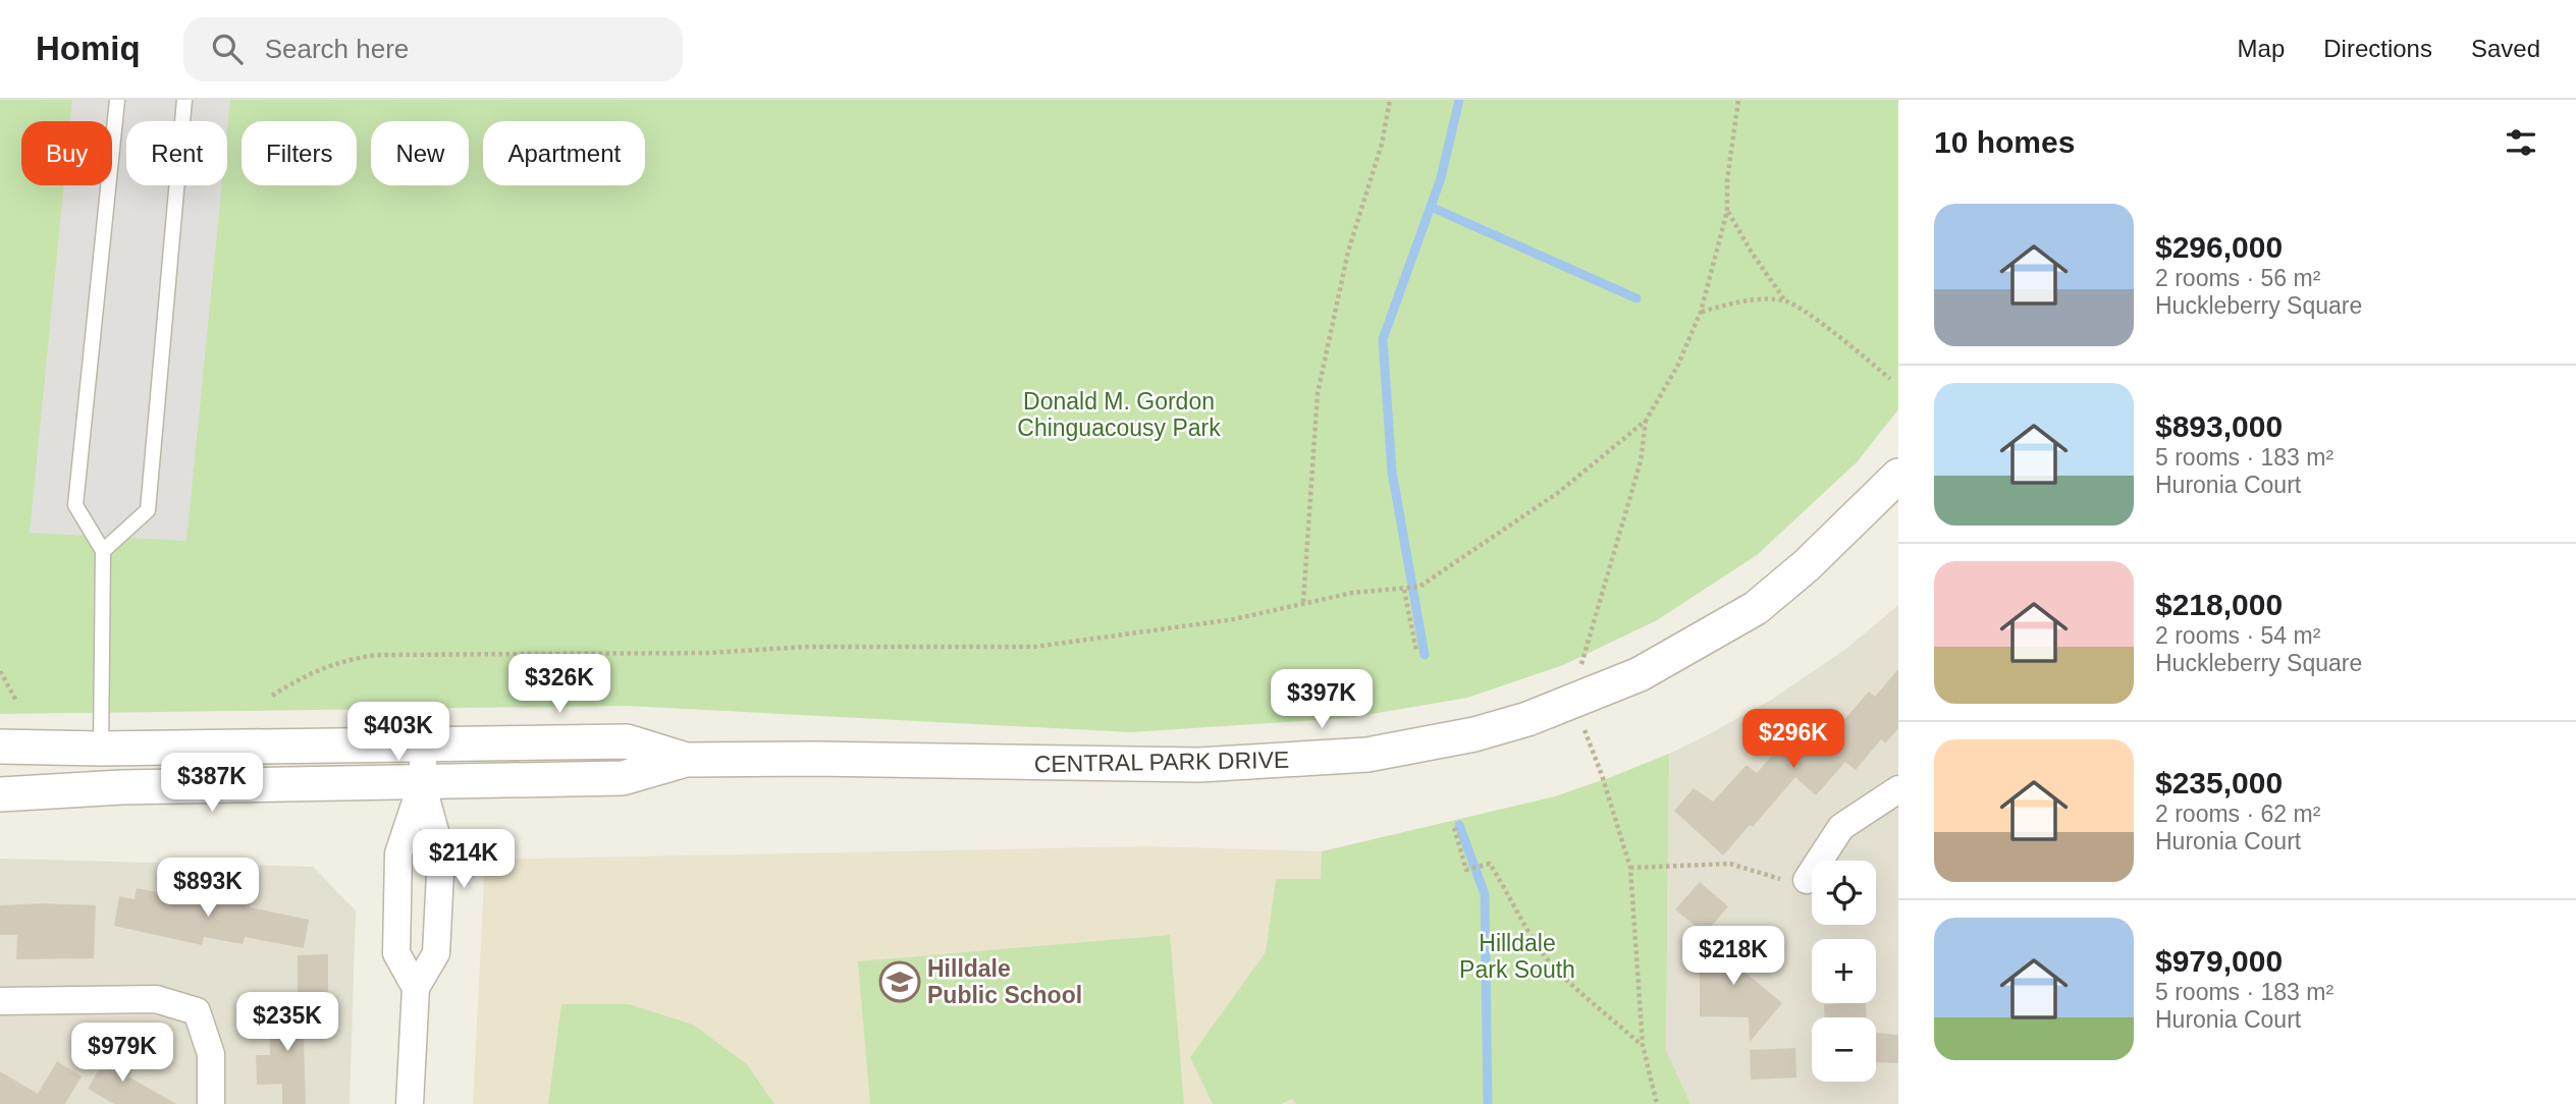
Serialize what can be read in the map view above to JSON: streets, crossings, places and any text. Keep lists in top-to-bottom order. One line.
{"streets":{"street":["CENTRAL PARK DRIVE"]},"parks":["Donald M. Gordon Chinguacousy Park","Hilldale Park South"],"places":{"school or university":["Hilldale Public School"]},"page":{"header":"Homiq","search":"Search here","nav":["Map","Directions","Saved"],"heading":"10 homes","chip":["Buy","Rent","Filters","New","Apartment"],"list":[{"name":"$296,000","note":"2 rooms · 56 m² · Huckleberry Square"},{"name":"$893,000","note":"5 rooms · 183 m² · Huronia Court"},{"name":"$218,000","note":"2 rooms · 54 m² · Huckleberry Square"},{"name":"$235,000","note":"2 rooms · 62 m² · Huronia Court"},{"name":"$979,000","note":"5 rooms · 183 m² · Huronia Court"}],"price":["$326K","$397K","$403K","$296K","$387K","$214K","$893K","$218K","$235K","$979K"],"map_buttons":["+","−"]}}
